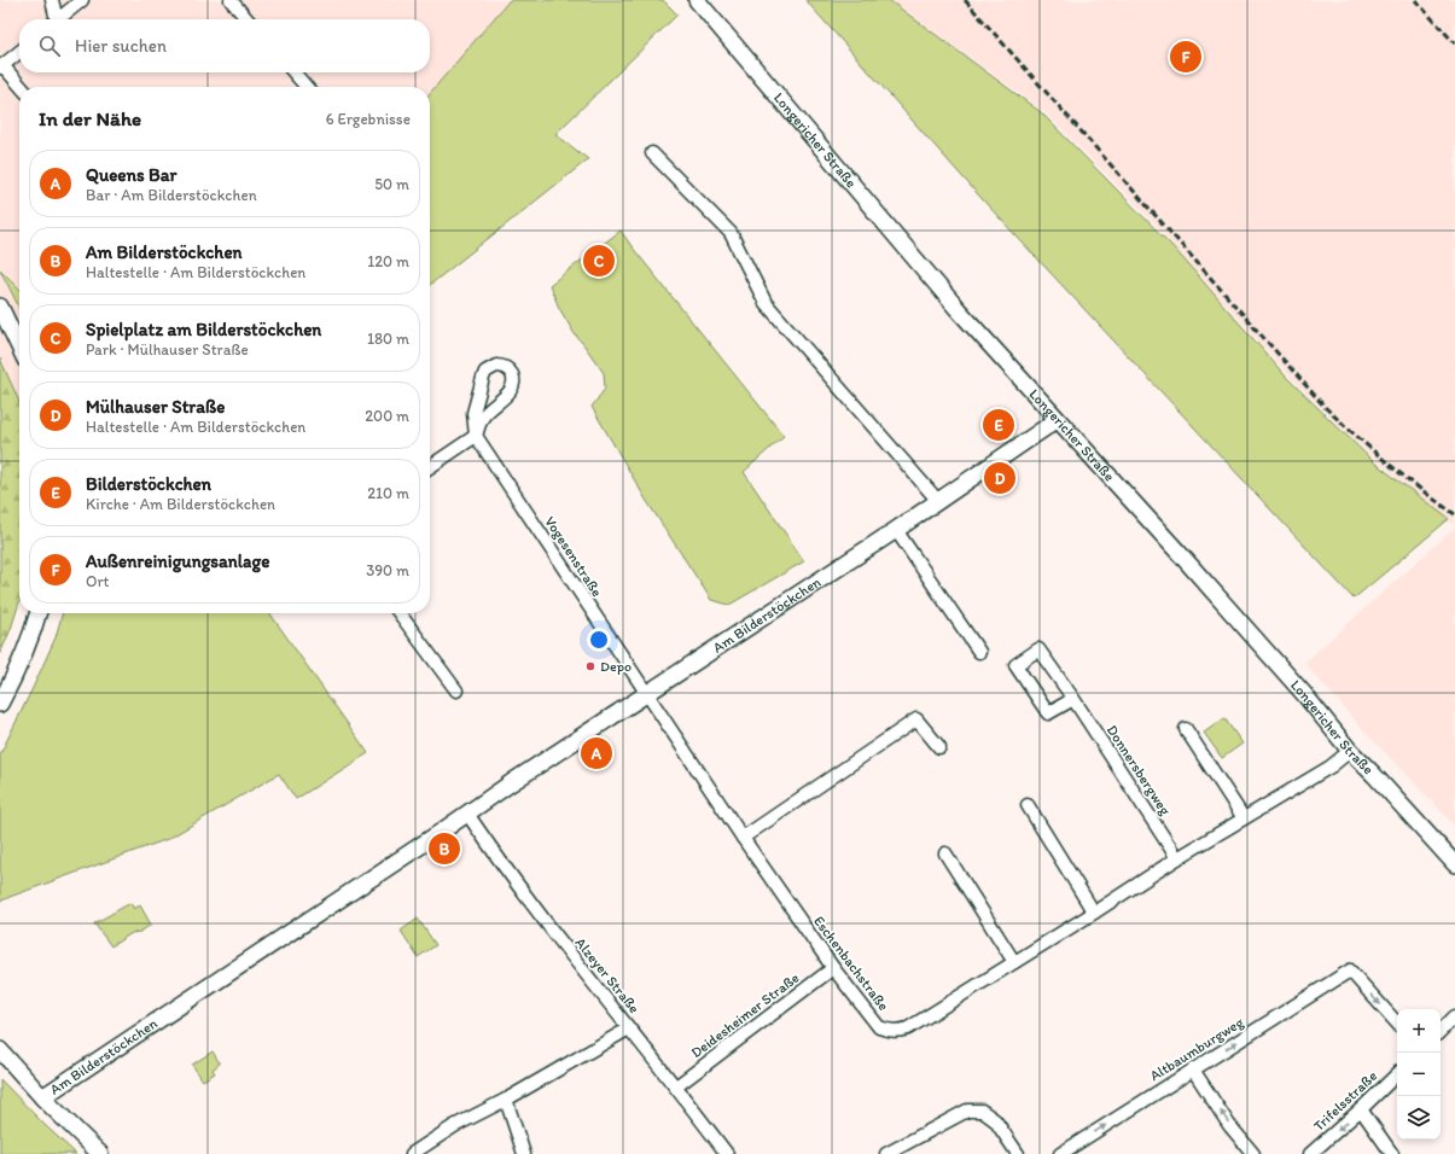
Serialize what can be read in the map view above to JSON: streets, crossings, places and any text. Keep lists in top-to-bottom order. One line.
{"streets":{"street":["Longericher Straße","Vogesenstraße","Am Bilderstöckchen","Donnersbergweg","Eschenbachstraße","Alzeyer Straße","Deidesheimer Straße","Altbaumburgweg","Trifelsstraße"]},"crossings":[["Longericher Straße","Am Bilderstöckchen"],["Longericher Straße","Eschenbachstraße"],["Vogesenstraße","Am Bilderstöckchen"],["Vogesenstraße","Eschenbachstraße"],["Am Bilderstöckchen","Eschenbachstraße"],["Am Bilderstöckchen","Alzeyer Straße"],["Donnersbergweg","Eschenbachstraße"],["Eschenbachstraße","Deidesheimer Straße"],["Alzeyer Straße","Deidesheimer Straße"]],"one_way":["Altbaumburgweg","Trifelsstraße"],"places":["Depo"],"page":{"search":"Hier suchen","pins":["F","C","E","D","A","B"],"heading":["In der Nähe","6 Ergebnisse"],"list":[{"mark":"A","name":"Queens Bar","note":"Bar · Am Bilderstöckchen","value":"50 m"},{"mark":"B","name":"Am Bilderstöckchen","note":"Haltestelle · Am Bilderstöckchen","value":"120 m"},{"mark":"C","name":"Spielplatz am Bilderstöckchen","note":"Park · Mülhauser Straße","value":"180 m"},{"mark":"D","name":"Mülhauser Straße","note":"Haltestelle · Am Bilderstöckchen","value":"200 m"},{"mark":"E","name":"Bilderstöckchen","note":"Kirche · Am Bilderstöckchen","value":"210 m"},{"mark":"F","name":"Außenreinigungsanlage","note":"Ort","value":"390 m"}],"map_buttons":["+","−"]}}
